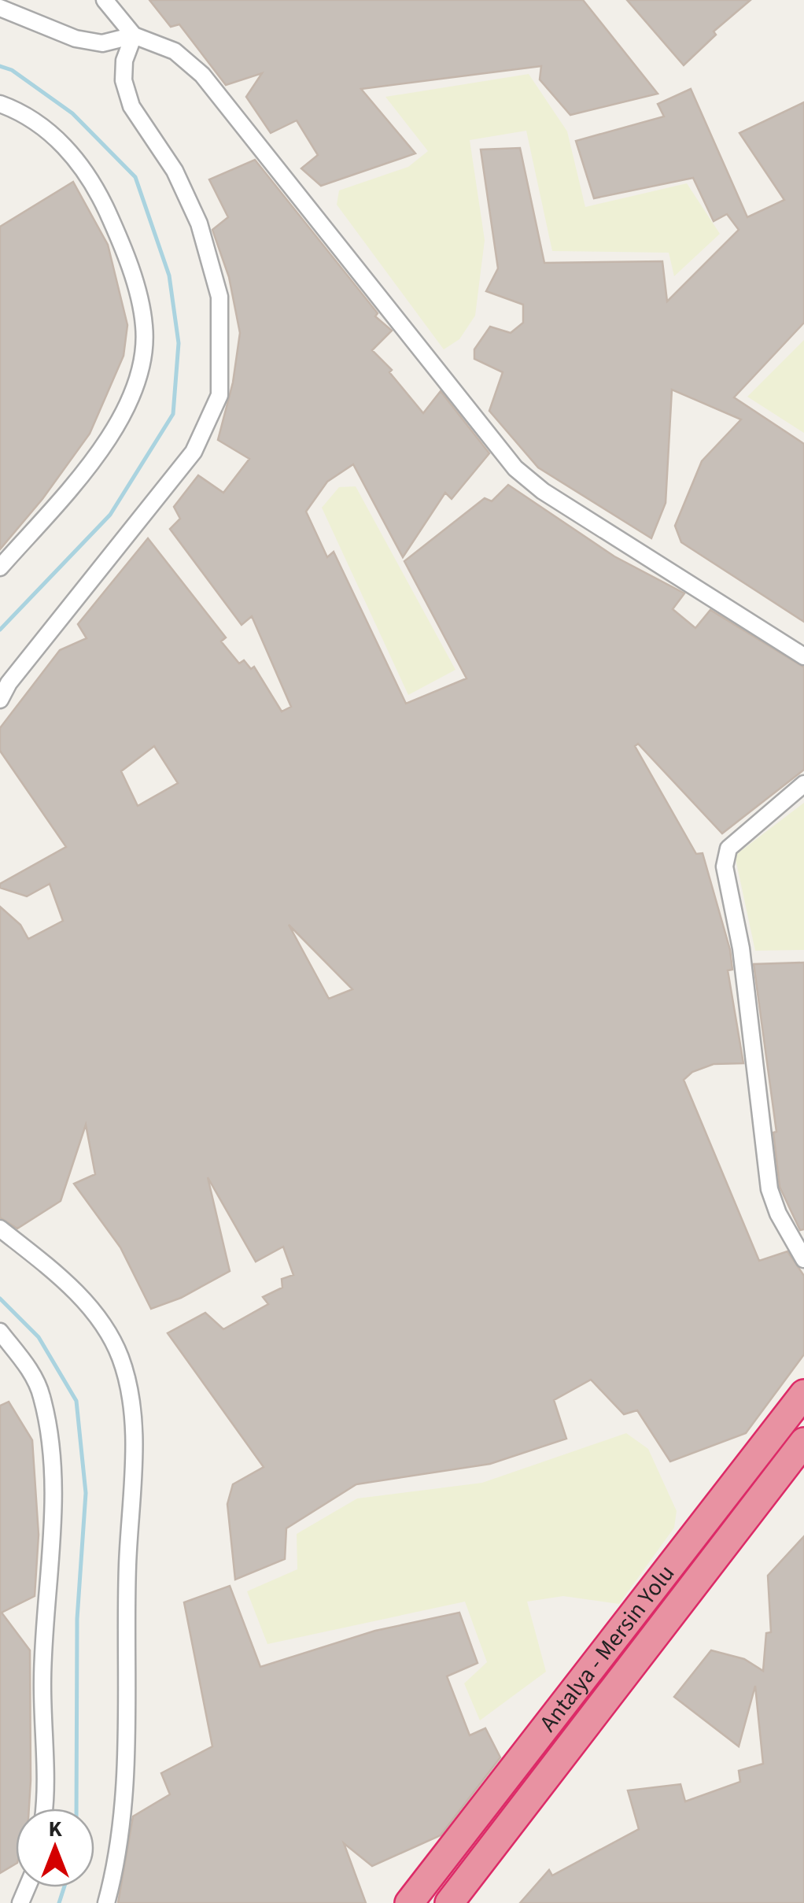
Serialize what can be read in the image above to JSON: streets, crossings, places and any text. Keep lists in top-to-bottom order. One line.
{"streets":{"highway":["Antalya - Mersin Yolu"]},"north":"top"}
